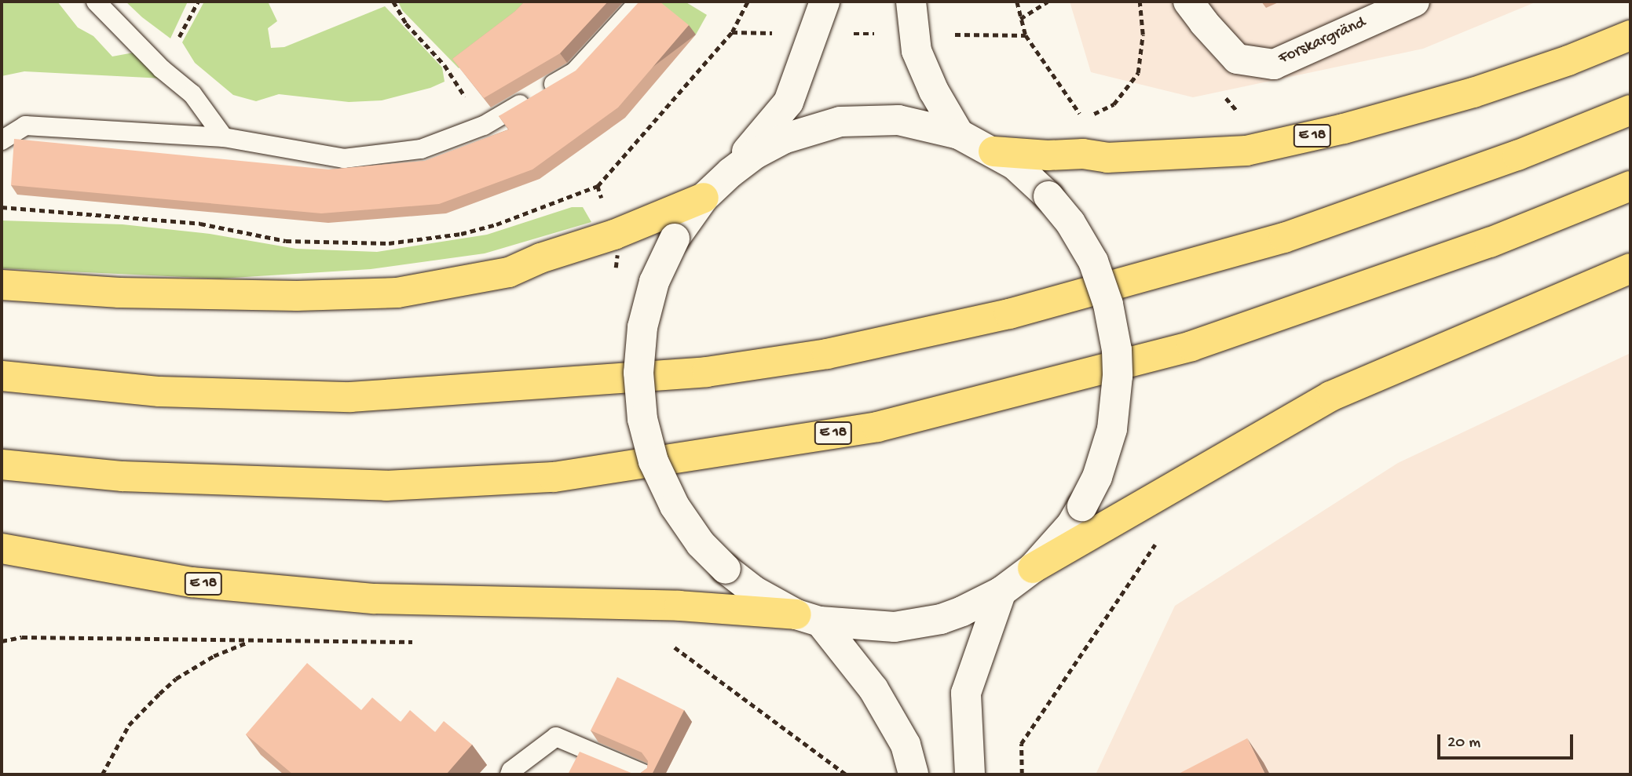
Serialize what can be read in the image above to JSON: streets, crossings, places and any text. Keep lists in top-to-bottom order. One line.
{"streets":{"highway":["E 18"],"street":["Forskargränd"]},"scale_bar":"20 m"}
